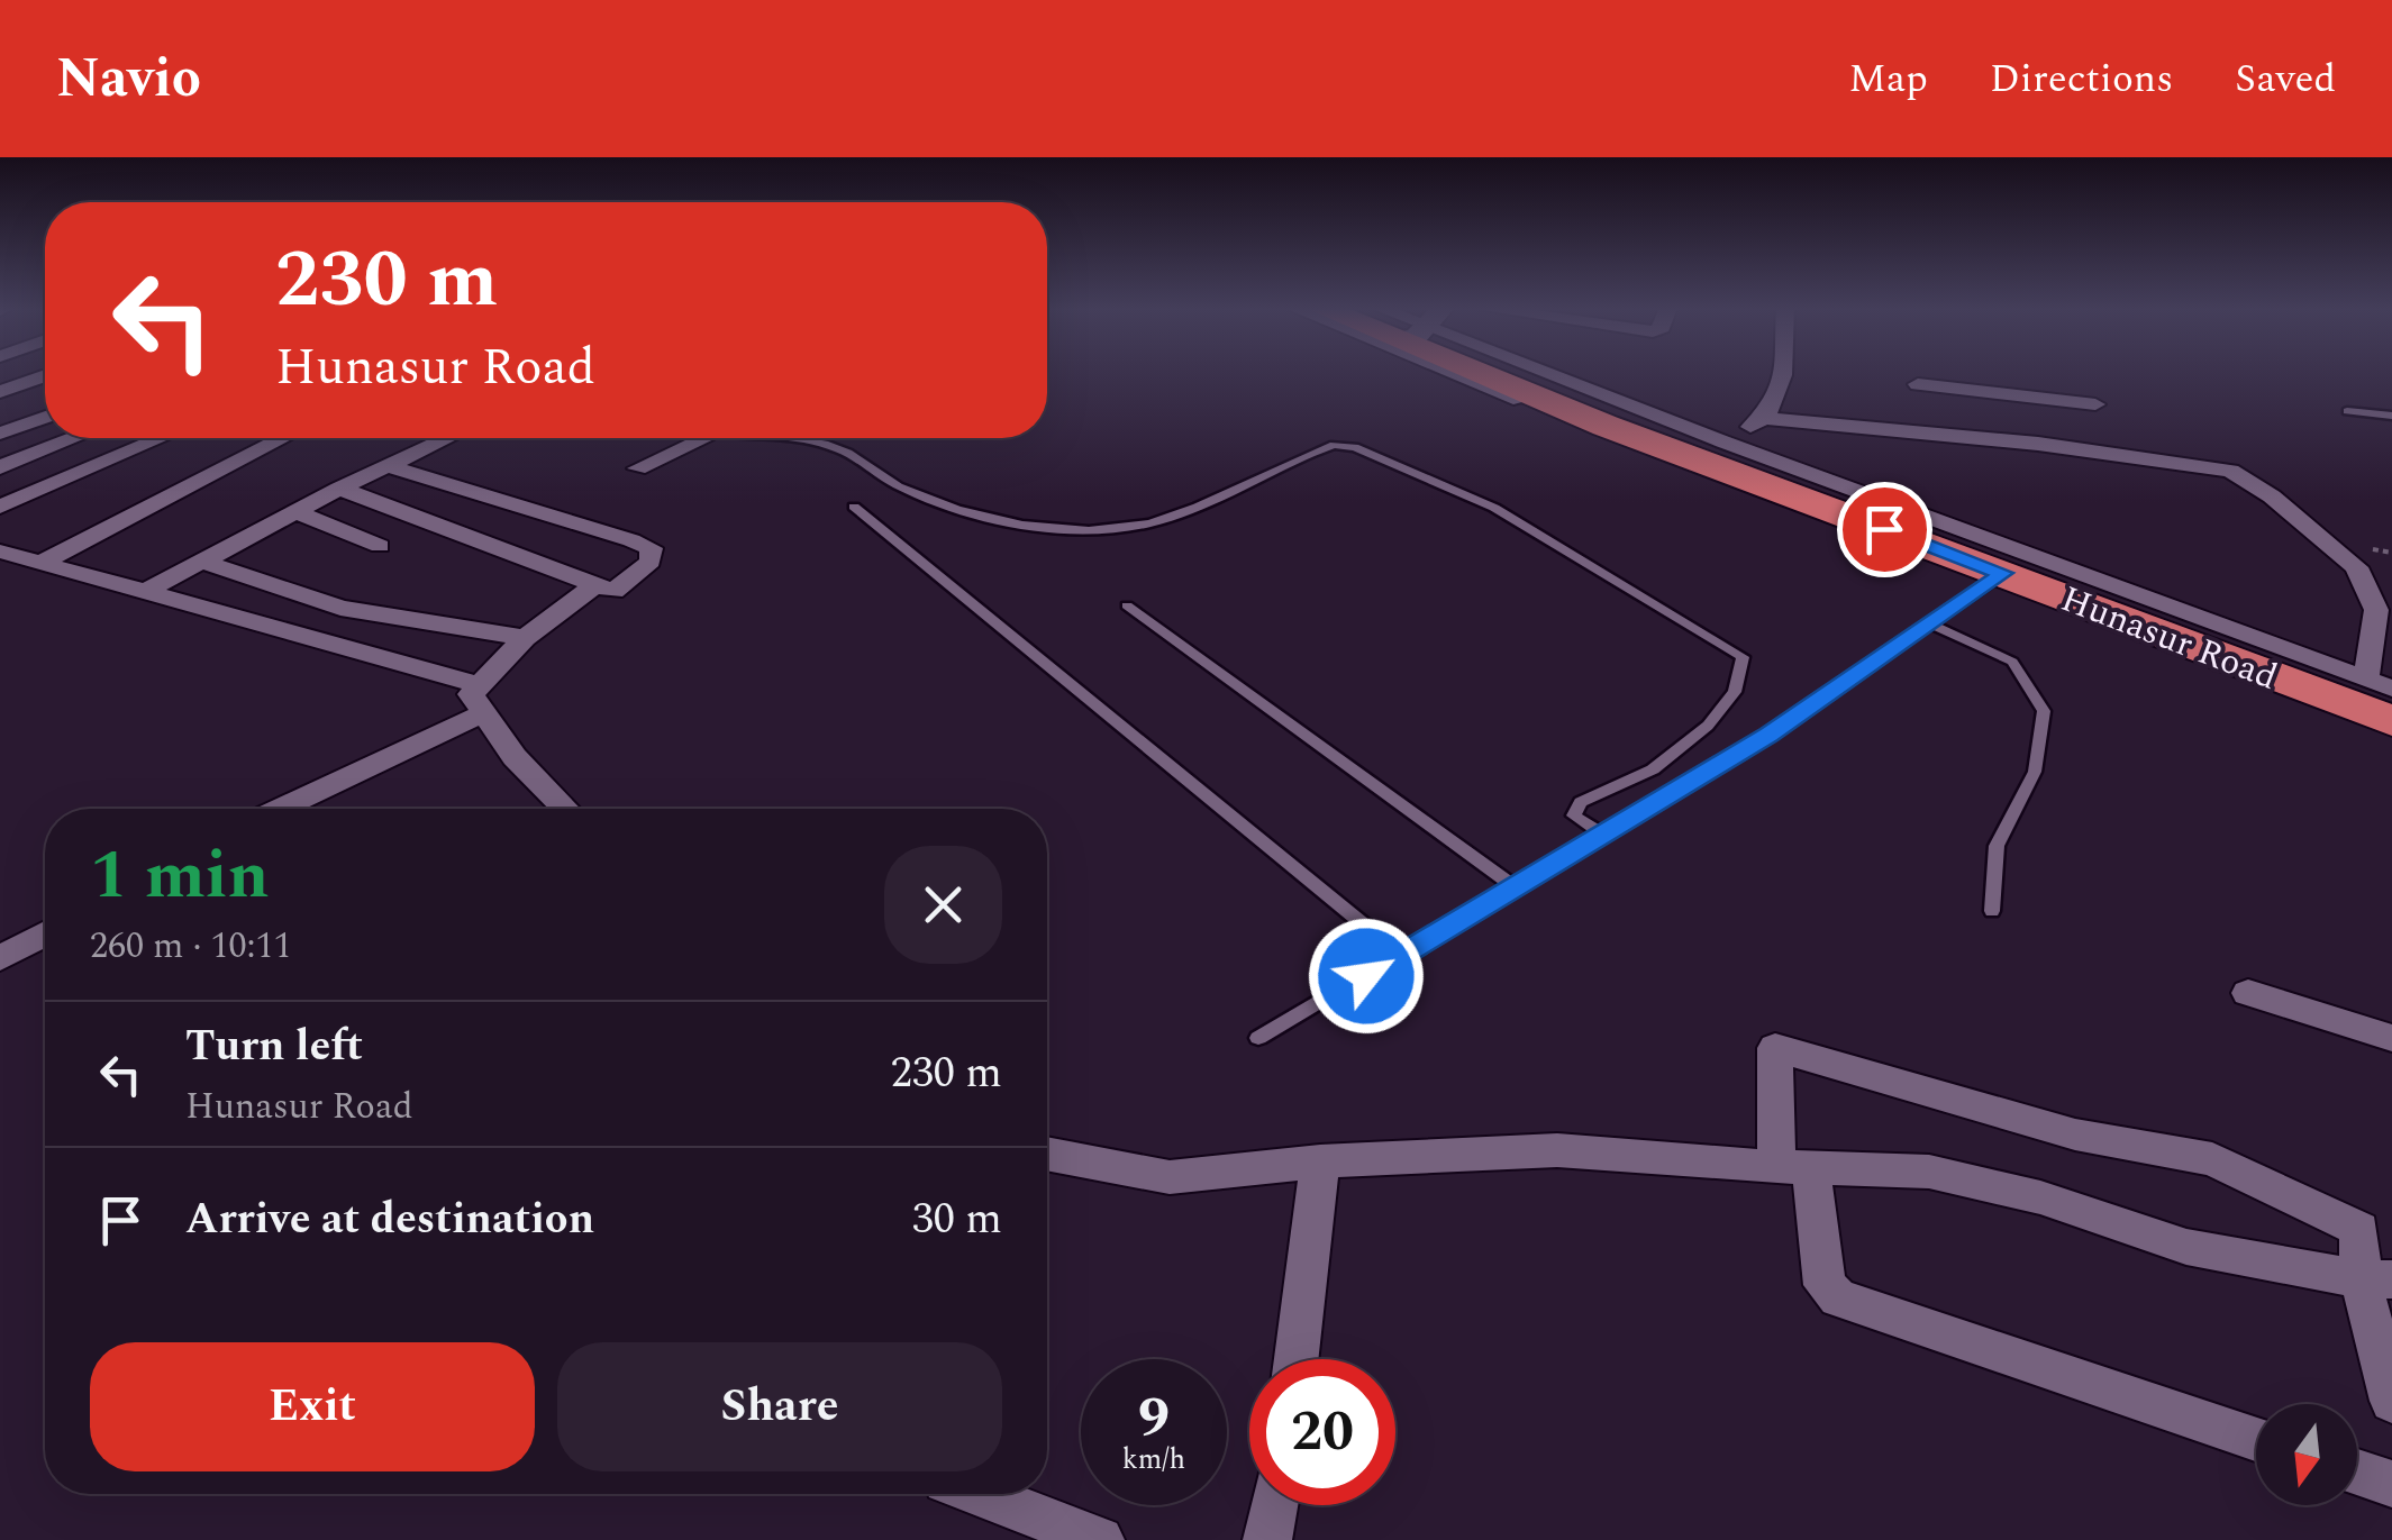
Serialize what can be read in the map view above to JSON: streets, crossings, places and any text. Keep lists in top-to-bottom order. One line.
{"streets":{"highway":["Hunasur Road"]},"north":"bottom","page":{"header":"Navio","nav":["Map","Directions","Saved"],"turn":["230 m","Hunasur Road"],"heading":["1 min","260 m · 10:11"],"list":[{"name":"Turn left","note":"Hunasur Road","value":"230 m"},{"name":"Arrive at destination","value":"30 m"}],"buttons":["Exit","Share"],"speed":"9 km/h","limit":"20"}}
